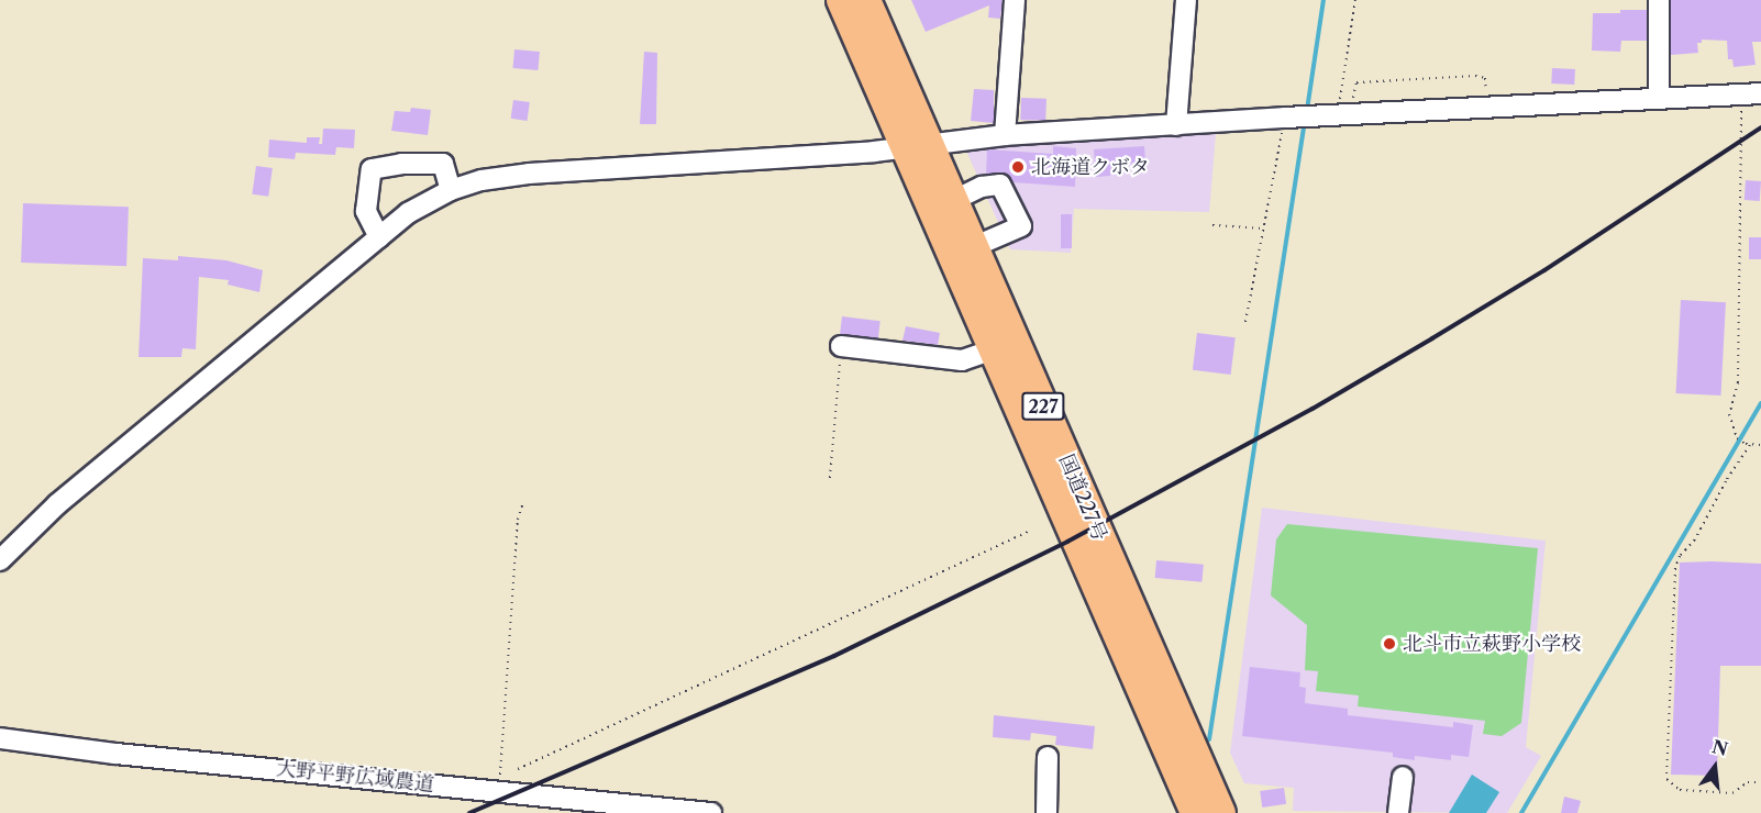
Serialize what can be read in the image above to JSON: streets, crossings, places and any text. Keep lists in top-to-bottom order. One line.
{"streets":{"highway":["227","国道227号"],"street":["大野平野広域農道"]},"places":["北海道クボタ","北斗市立萩野小学校"],"north":"top"}
